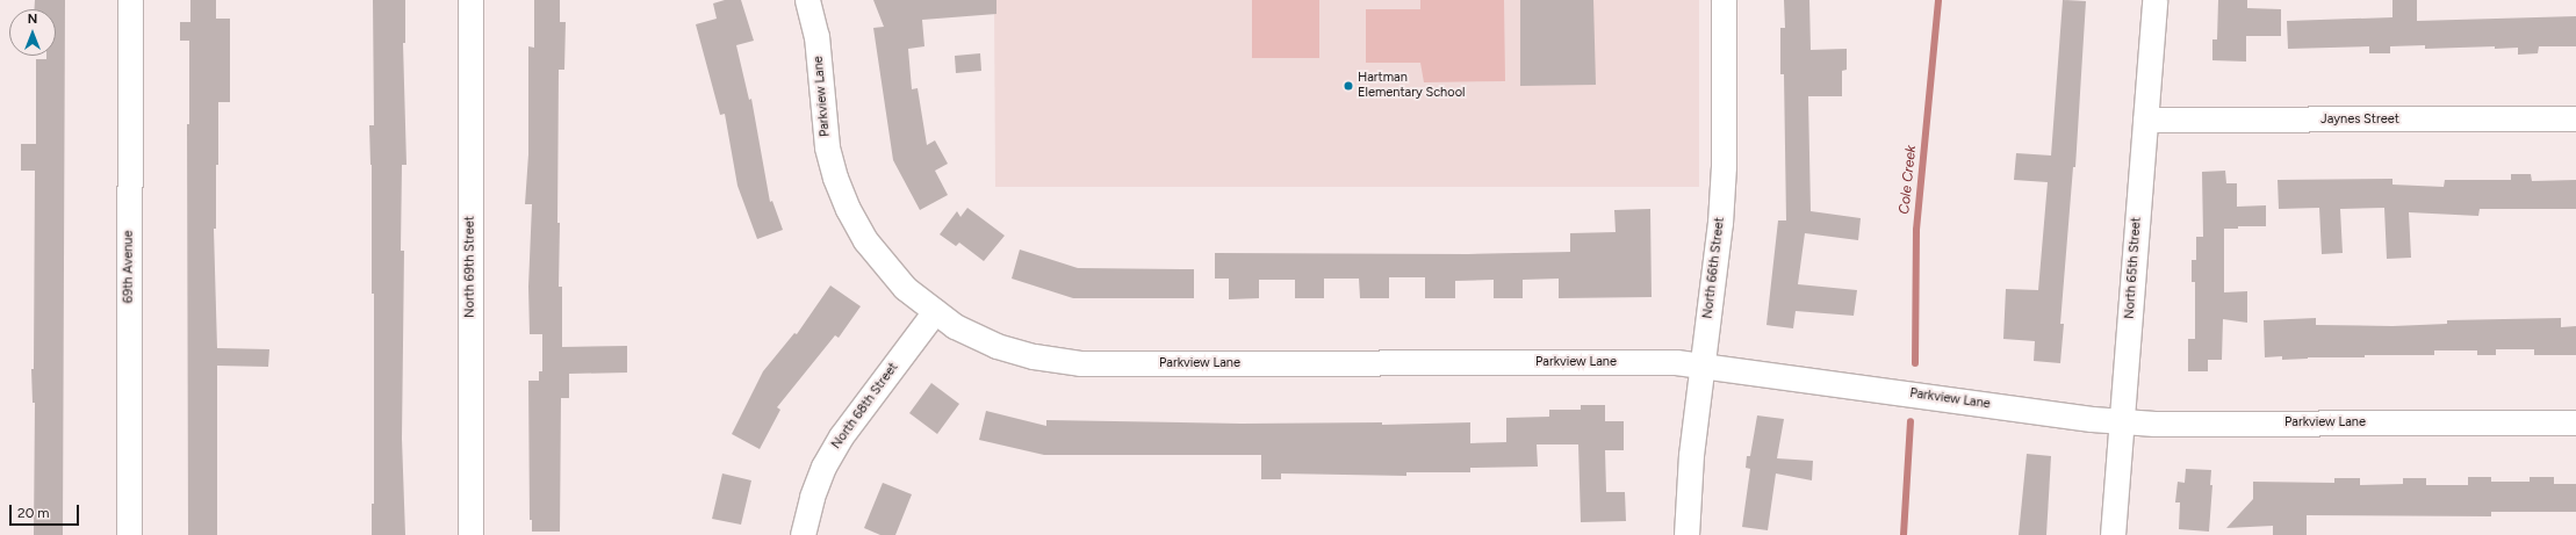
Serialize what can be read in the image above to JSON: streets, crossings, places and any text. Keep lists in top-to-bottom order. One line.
{"streets":{"street":["Parkview Lane","Jaynes Street","69th Avenue","North 69th Street","North 66th Street","North 65th Street","North 68th Street"]},"crossings":[["Parkview Lane","North 66th Street"],["Parkview Lane","North 65th Street"],["Parkview Lane","North 68th Street"],["Jaynes Street","North 65th Street"]],"water":["Cole Creek"],"places":["Hartman Elementary School"],"scale_bar":"20 m","north":"top"}
